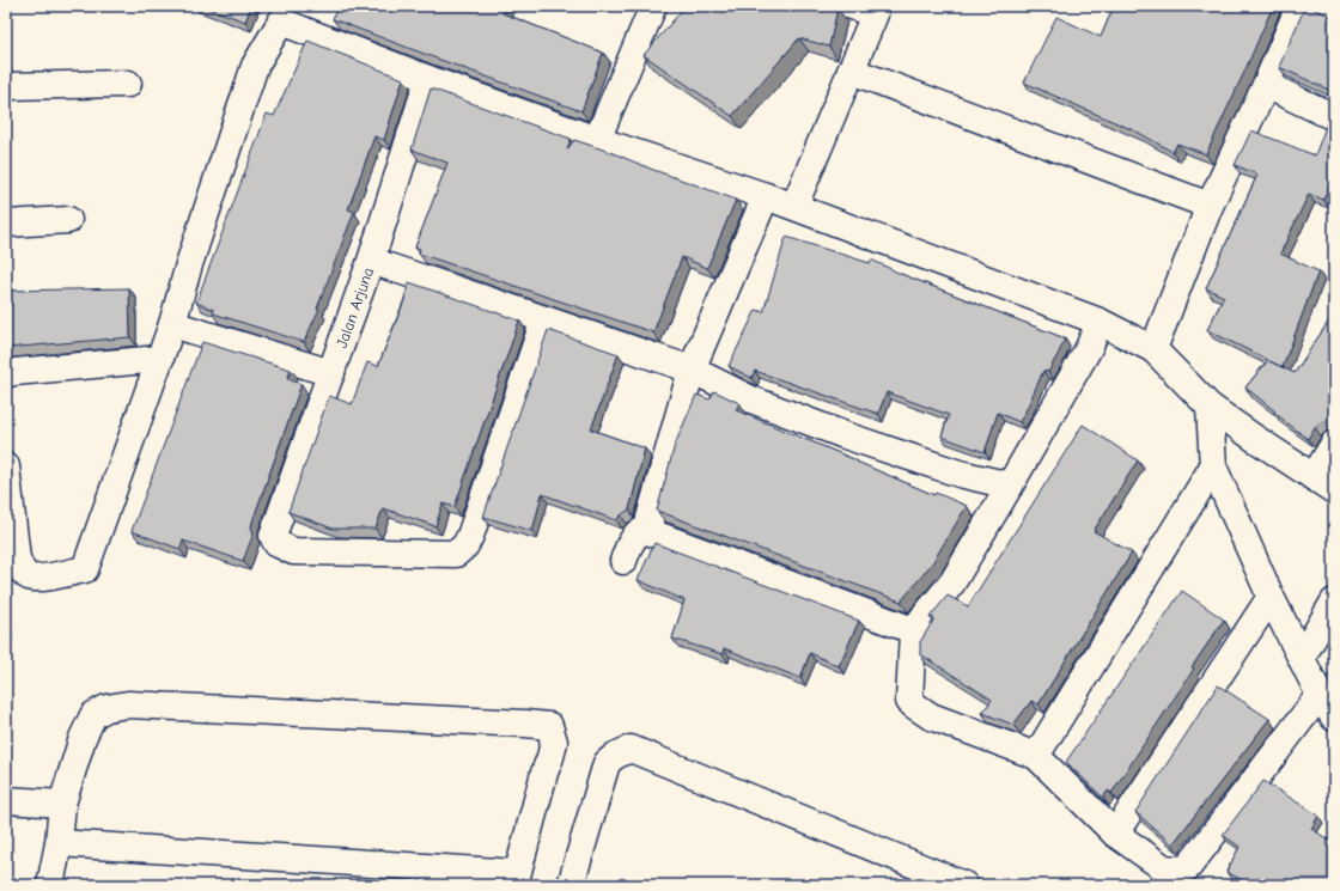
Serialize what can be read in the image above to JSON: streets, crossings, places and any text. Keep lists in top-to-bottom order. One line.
{"streets":{"street":["Jalan Arjuna"]}}
